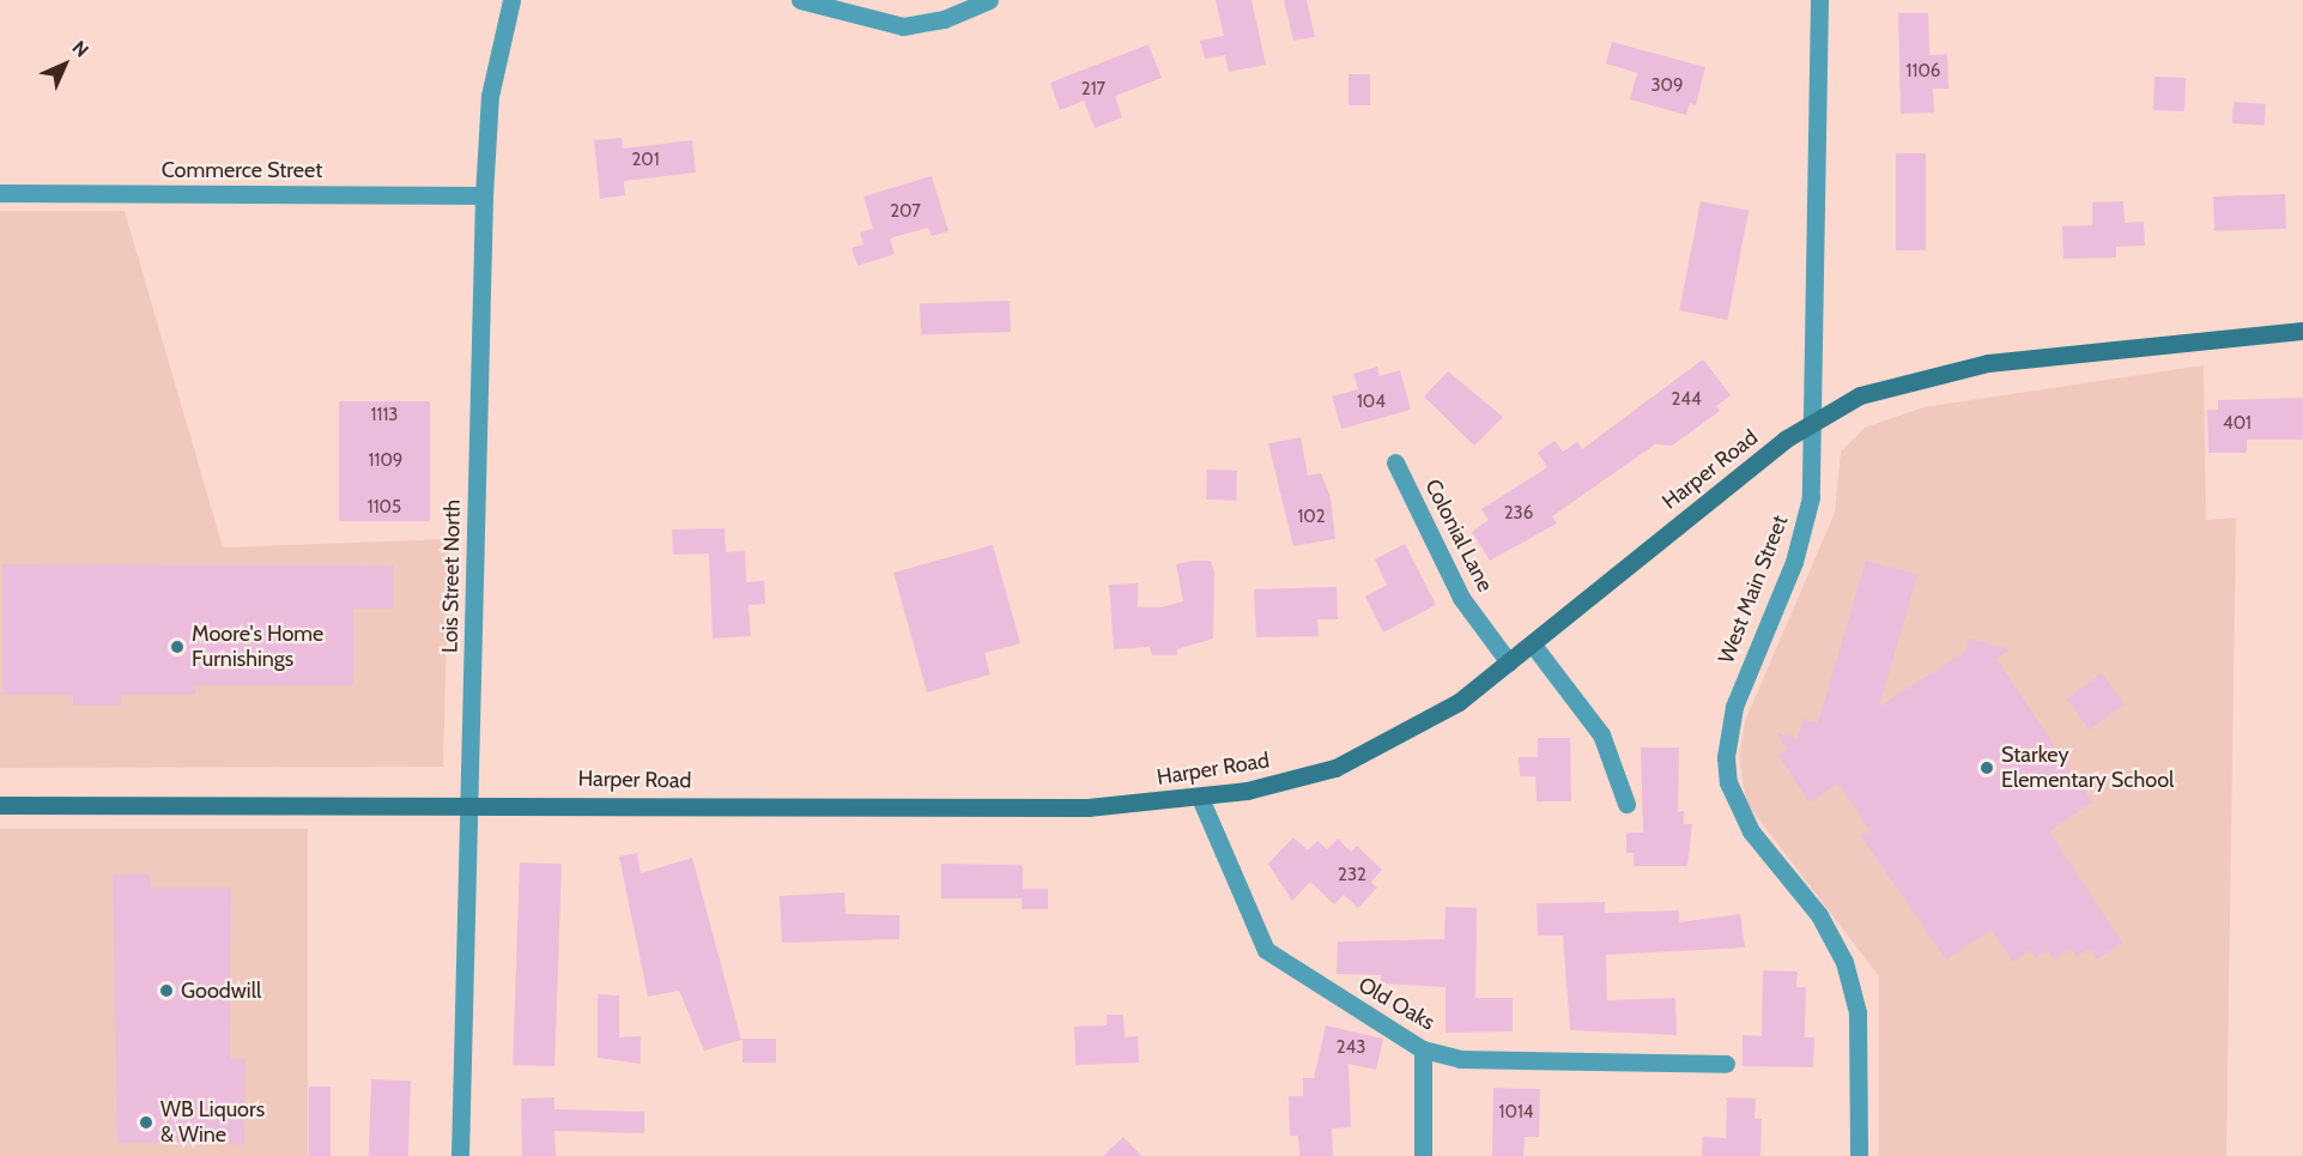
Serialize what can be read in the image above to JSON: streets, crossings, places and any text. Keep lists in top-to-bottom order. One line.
{"streets":{"main road":["Harper Road"],"street":["Commerce Street","Colonial Lane","Lois Street North","West Main Street","Old Oaks"]},"crossings":[["Commerce Street","Lois Street North"],["Harper Road","Colonial Lane"],["Harper Road","Lois Street North"],["Harper Road","West Main Street"],["Harper Road","Old Oaks"]],"places":["Moore's Home Furnishings","Starkey Elementary School","Goodwill","WB Liquors & Wine"],"house_numbers":["1106","309","217","201","207","244","104","1113","401","1109","1105","236","102","232","243","1014"],"north":"top right"}
